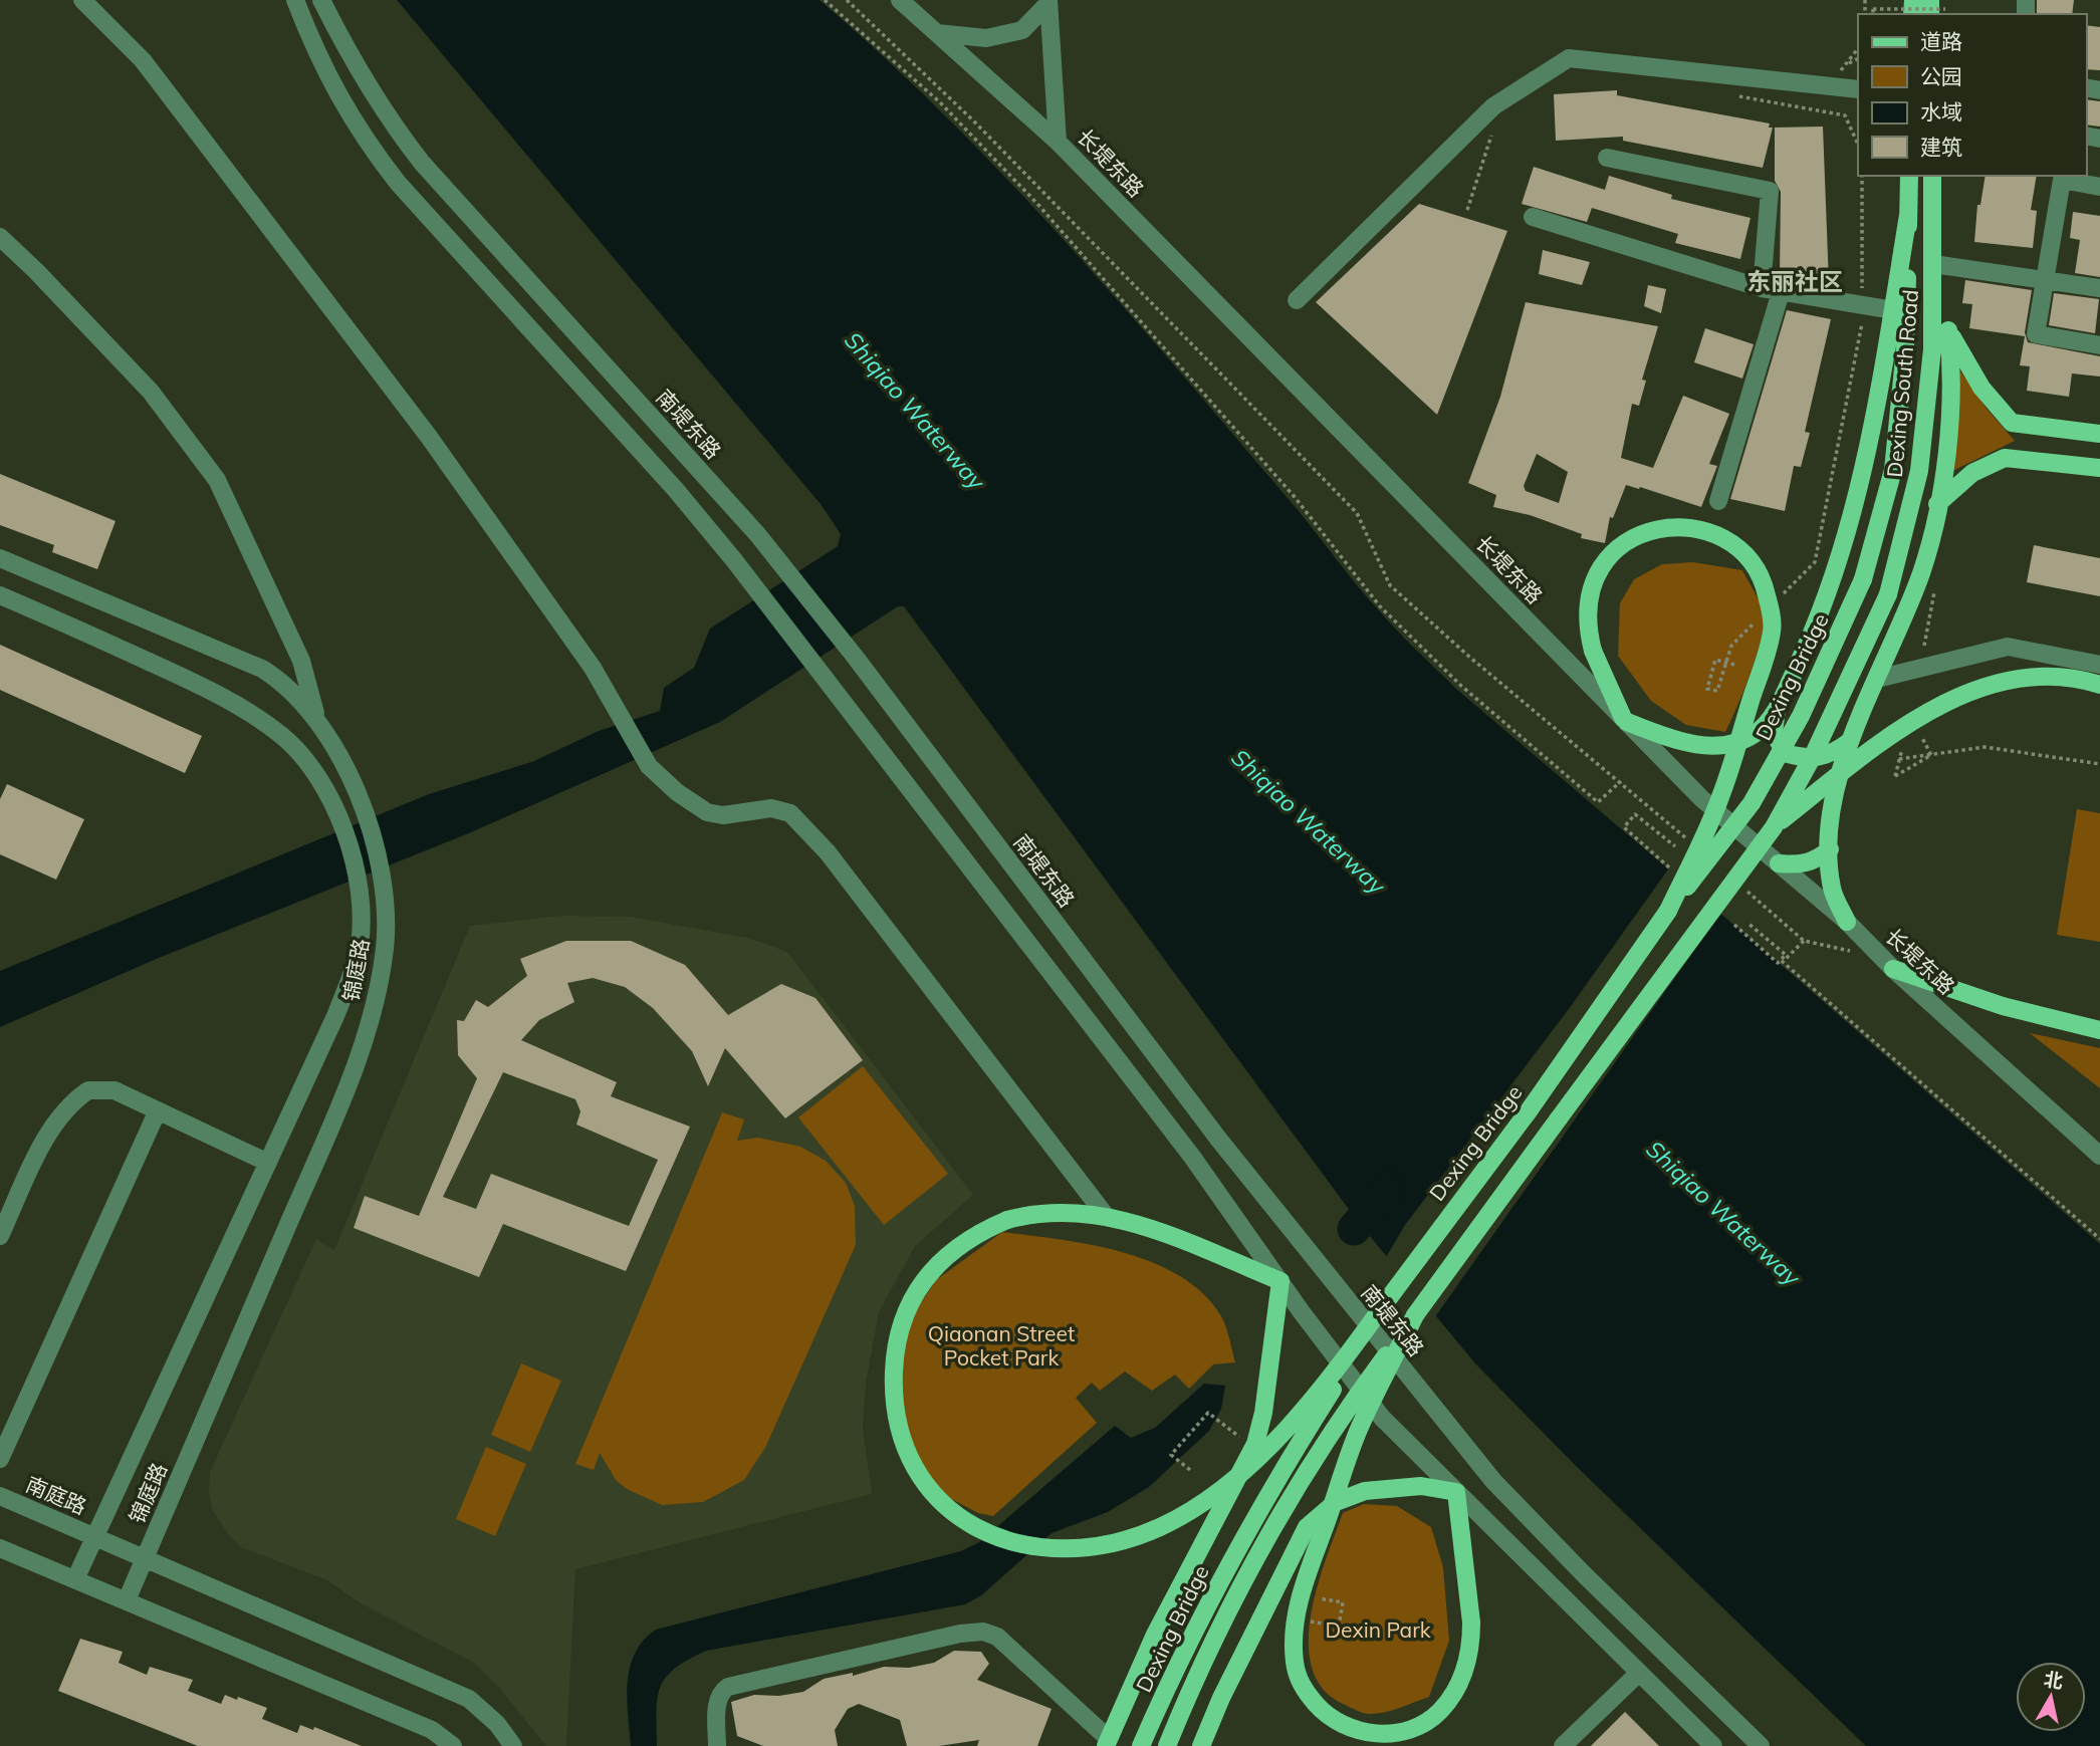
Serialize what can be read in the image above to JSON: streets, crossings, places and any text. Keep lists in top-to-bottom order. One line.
{"streets":{"main road":["Dexing South Road","Dexing Bridge"],"street":["长堤东路","南堤东路","锦庭路","南庭路"]},"crossings":[["Dexing South Road","Dexing Bridge"],["锦庭路","南庭路"]],"districts":["东丽社区"],"water":["Shiqiao Waterway"],"parks":["Qiaonan Street Pocket Park","Dexin Park"],"legend":["道路","公园","水域","建筑"],"north":"top"}
